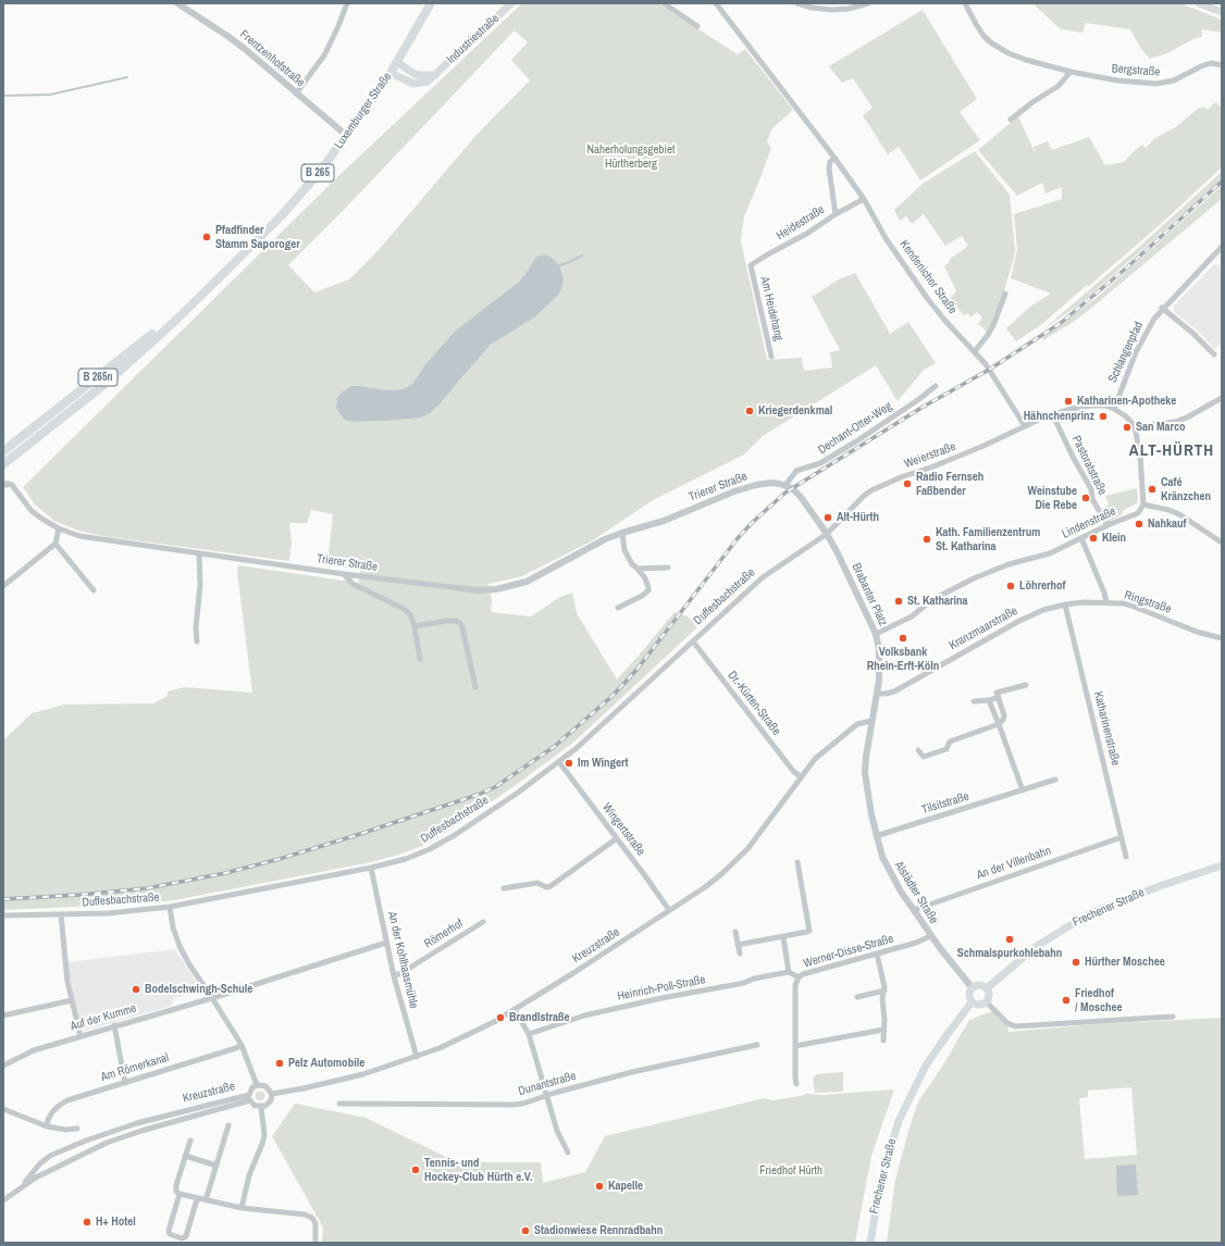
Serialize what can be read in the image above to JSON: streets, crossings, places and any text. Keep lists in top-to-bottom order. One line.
{"streets":{"main road":["Industriestraße","Luxemburger Straße","B 265","B 265n","Frechener Straße"],"street":["Frentzenhofstraße","Bergstraße","Heidestraße","Kendenicher Straße","Am Heidehang","Schlangenpfad","Dechant-Otter-Weg","Weierstraße","Pastoratstraße","Trierer Straße","Lindenstraße","Brabanter Platz","Duffesbachstraße","Ringstraße","Kranzmaarstraße","Dr.-Kürten-Straße","Katharinenstraße","Tilsitstraße","Wingertstraße","An der Villenbahn","Alstädter Straße","Römerhof","Kreuzstraße","Werner-Disse-Straße","An der Kohlhaasmühle","Heinrich-Poll-Straße","Auf der Kumme","Am Römerkanal","Dunantstraße"]},"crossings":[["Industriestraße","Luxemburger Straße"],["Frentzenhofstraße","Luxemburger Straße"],["Luxemburger Straße","B 265n"],["Heidestraße","Kendenicher Straße"],["Heidestraße","Am Heidehang"],["Kendenicher Straße","Weierstraße"],["Schlangenpfad","Weierstraße"],["Dechant-Otter-Weg","Trierer Straße"],["Weierstraße","Pastoratstraße"],["Weierstraße","Brabanter Platz"],["Weierstraße","Duffesbachstraße"],["Pastoratstraße","Lindenstraße"],["Lindenstraße","Brabanter Platz"],["Lindenstraße","Ringstraße"],["Brabanter Platz","Duffesbachstraße"],["Brabanter Platz","Kranzmaarstraße"],["Brabanter Platz","Alstädter Straße"],["Duffesbachstraße","Dr.-Kürten-Straße"],["Duffesbachstraße","Wingertstraße"],["Duffesbachstraße","An der Kohlhaasmühle"],["Ringstraße","Kranzmaarstraße"],["Kranzmaarstraße","Katharinenstraße"],["Kranzmaarstraße","Alstädter Straße"],["Dr.-Kürten-Straße","Kreuzstraße"],["Katharinenstraße","An der Villenbahn"],["Tilsitstraße","Alstädter Straße"],["Wingertstraße","Kreuzstraße"],["An der Villenbahn","Alstädter Straße"],["Alstädter Straße","Frechener Straße"],["Alstädter Straße","Kreuzstraße"],["Alstädter Straße","Werner-Disse-Straße"],["Römerhof","An der Kohlhaasmühle"],["Kreuzstraße","An der Kohlhaasmühle"],["An der Kohlhaasmühle","Auf der Kumme"]],"districts":["ALT-HÜRTH"],"parks":["Naherholungsgebiet Hürtherberg","Friedhof Hürth"],"places":["Pfadfinder Stamm Saporoger","Katharinen-Apotheke","Kriegerdenkmal","Hähnchenprinz","San Marco","Radio Fernseh Faßbender","Café Kränzchen","Weinstube Die Rebe","Alt-Hürth","Nahkauf","Klein","Kath. Familienzentrum St. Katharina","Löhrerhof","St. Katharina","Volksbank Rhein-Erft-Köln","Im Wingert","Schmalspurkohlebahn","Hürther Moschee","Bodelschwingh-Schule","Friedhof / Moschee","Brandlstraße","Pelz Automobile","Tennis- und Hockey-Club Hürth e.V.","Kapelle","H+ Hotel","Stadionwiese Rennradbahn"]}
